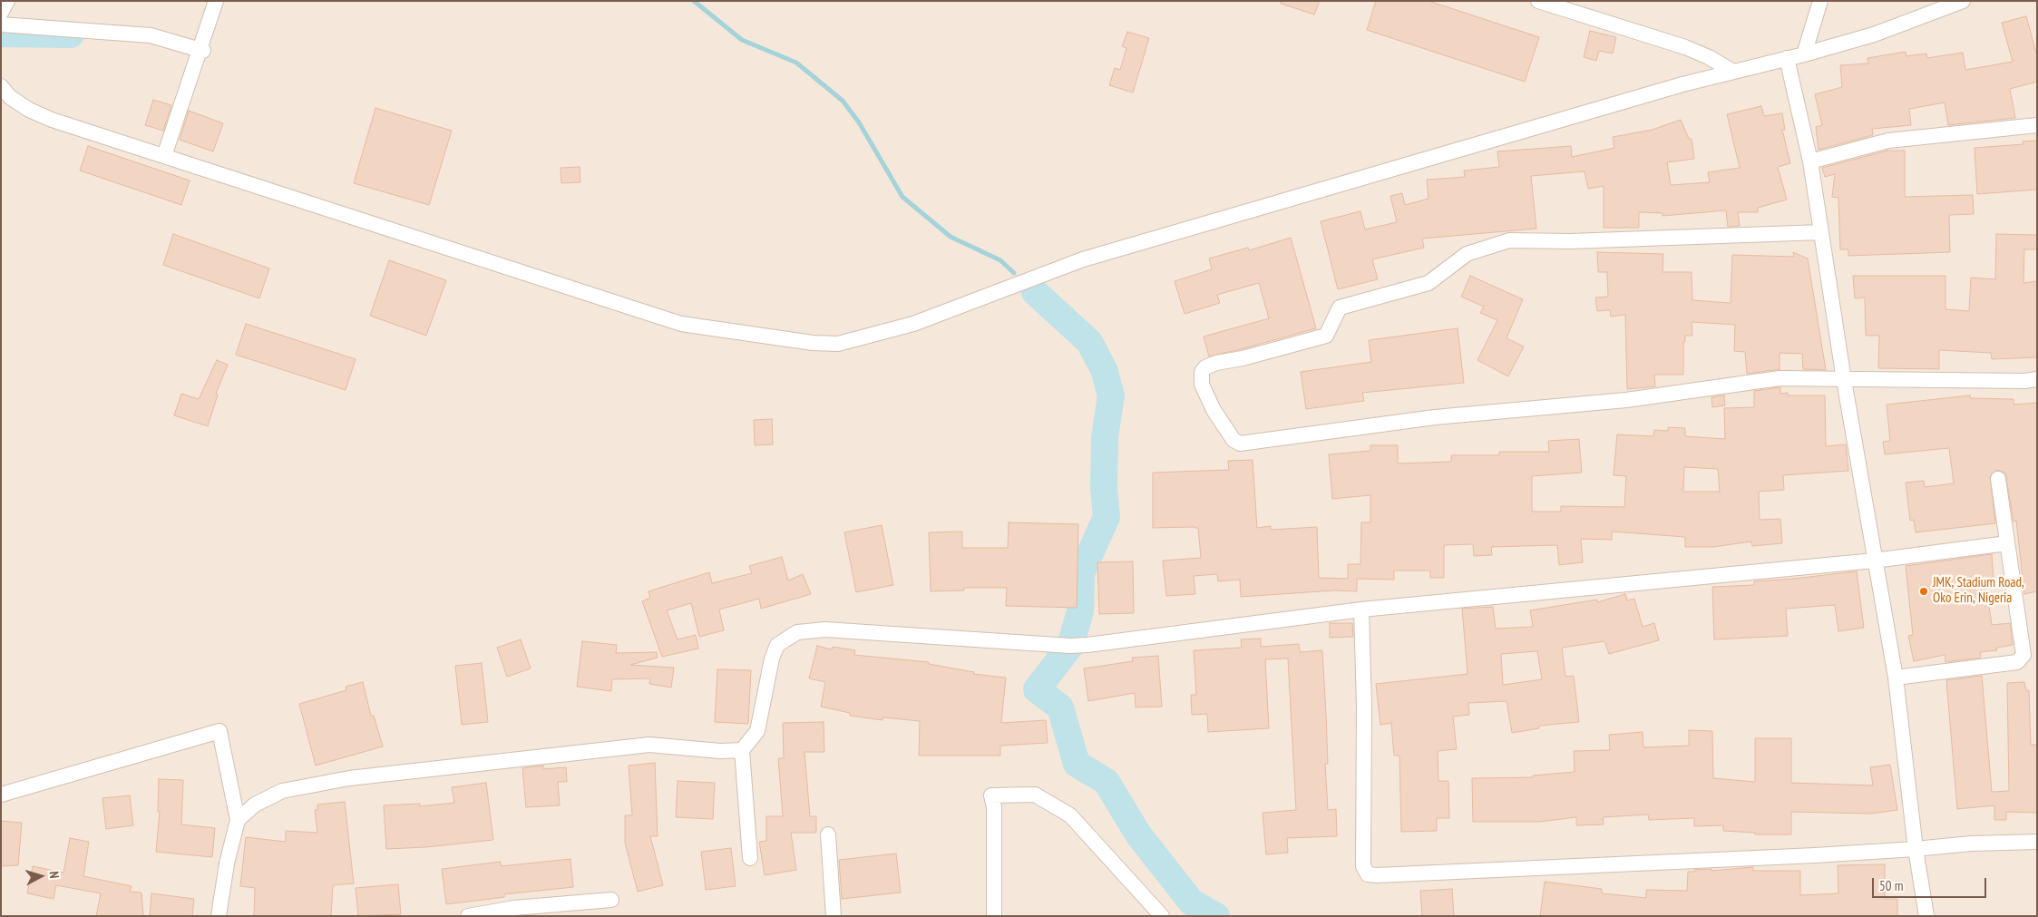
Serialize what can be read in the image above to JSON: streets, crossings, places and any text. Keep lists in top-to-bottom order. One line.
{"places":["JMK, Stadium Road, Oko Erin, Nigeria"],"scale_bar":"50 m","north":"right"}
